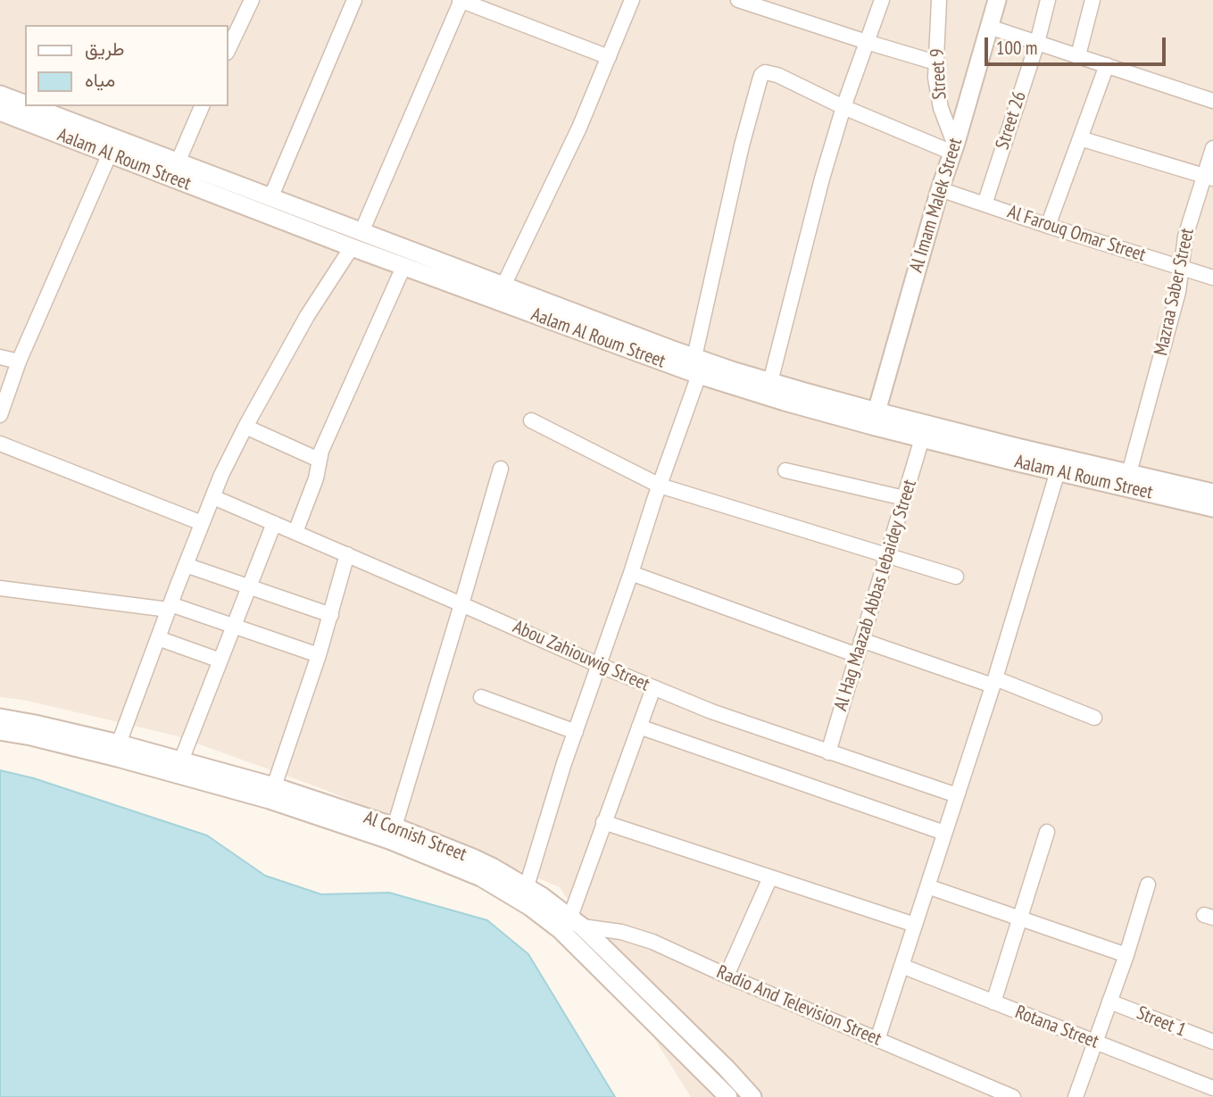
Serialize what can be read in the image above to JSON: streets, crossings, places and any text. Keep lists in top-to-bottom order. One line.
{"streets":{"street":["Street 9","Street 26","Aalam Al Roum Street","Al Imam Malek Street","Al Farouq Omar Street","Mazraa Saber Street","Al Hag Maazab Abbas lebaidey Street","Abou Zahiouwig Street","Al Cornish Street","Radio And Television Street","Street 1","Rotana Street"]},"crossings":[["Street 9","Al Imam Malek Street"],["Street 26","Al Farouq Omar Street"],["Aalam Al Roum Street","Al Imam Malek Street"],["Aalam Al Roum Street","Mazraa Saber Street"],["Aalam Al Roum Street","Al Hag Maazab Abbas lebaidey Street"],["Al Imam Malek Street","Al Farouq Omar Street"],["Al Farouq Omar Street","Mazraa Saber Street"],["Al Hag Maazab Abbas lebaidey Street","Abou Zahiouwig Street"],["Al Cornish Street","Radio And Television Street"]],"legend":["طريق","مياه"],"scale_bar":"100 m"}
